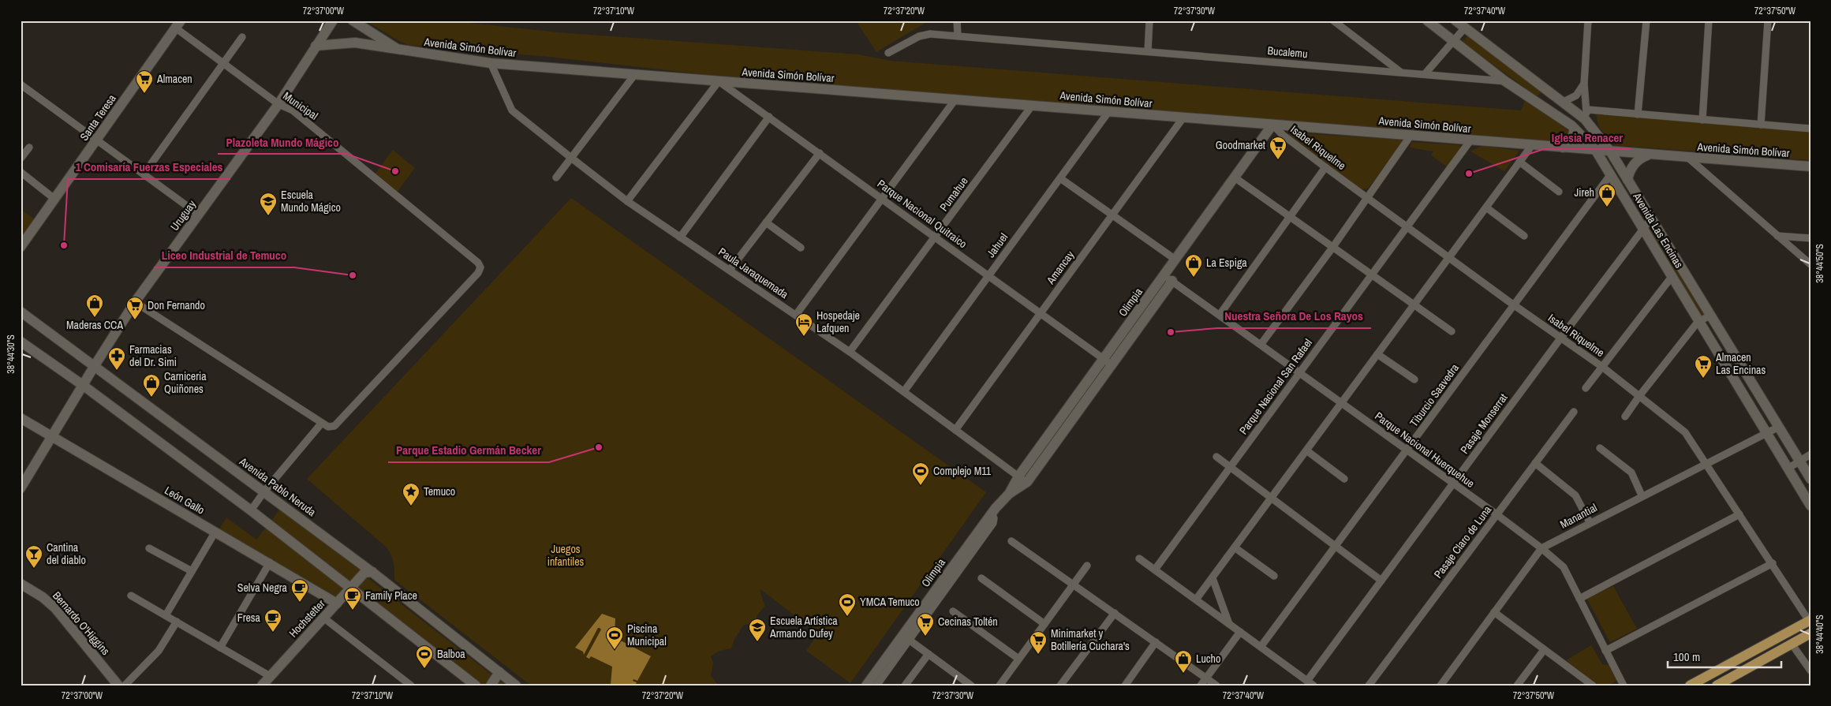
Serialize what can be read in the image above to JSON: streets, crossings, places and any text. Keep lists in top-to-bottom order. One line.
{"streets":{"street":["Avenida Simón Bolívar","Bucalemu","Municipal","Santa Teresa","Isabel Riquelme","Pumahue","Parque Nacional Quitraico","Uruguay","Avenida Las Encinas","Jahuel","Amancay","Paula Jaraquemada","Olimpia","Parque Nacional San Rafael","Tiburcio Saavedra","Pasaje Monserrat","Parque Nacional Huerquehue","Avenida Pablo Neruda","León Gallo","Manantial","Pasaje Claro de Luna","Hochstetter","Bernardo O'Higgins"]},"crossings":[["Avenida Simón Bolívar","Isabel Riquelme"],["Avenida Simón Bolívar","Pumahue"],["Avenida Simón Bolívar","Parque Nacional Quitraico"],["Avenida Simón Bolívar","Uruguay"],["Avenida Simón Bolívar","Avenida Las Encinas"],["Avenida Simón Bolívar","Jahuel"],["Avenida Simón Bolívar","Amancay"],["Avenida Simón Bolívar","Paula Jaraquemada"],["Avenida Simón Bolívar","Olimpia"],["Avenida Simón Bolívar","Parque Nacional San Rafael"],["Bucalemu","Avenida Las Encinas"],["Municipal","Santa Teresa"],["Municipal","Uruguay"],["Isabel Riquelme","Olimpia"],["Isabel Riquelme","Parque Nacional San Rafael"],["Isabel Riquelme","Tiburcio Saavedra"],["Isabel Riquelme","Pasaje Monserrat"],["Isabel Riquelme","Manantial"],["Pumahue","Parque Nacional Quitraico"],["Pumahue","Paula Jaraquemada"],["Parque Nacional Quitraico","Jahuel"],["Parque Nacional Quitraico","Amancay"],["Parque Nacional Quitraico","Olimpia"],["Uruguay","Avenida Pablo Neruda"],["Uruguay","León Gallo"],["Avenida Las Encinas","Tiburcio Saavedra"],["Avenida Las Encinas","Pasaje Monserrat"],["Avenida Las Encinas","Manantial"],["Jahuel","Paula Jaraquemada"],["Amancay","Paula Jaraquemada"],["Paula Jaraquemada","Olimpia"],["Olimpia","Parque Nacional Huerquehue"],["Parque Nacional San Rafael","Parque Nacional Huerquehue"],["Tiburcio Saavedra","Parque Nacional Huerquehue"],["Pasaje Monserrat","Parque Nacional Huerquehue"],["Parque Nacional Huerquehue","Manantial"],["Parque Nacional Huerquehue","Pasaje Claro de Luna"],["Avenida Pablo Neruda","Hochstetter"],["León Gallo","Hochstetter"]],"parks":["Juegos infantiles"],"places":{"supermarket":["Almacen","Goodmarket","Don Fernando","Almacen Las Encinas","Cecinas Toltén","Minimarket y Botillería Cuchara's"],"other":["Plazoleta Mundo Mágico","Iglesia Renacer","1 Comisaría Fuerzas Especiales","Liceo Industrial de Temuco","Nuestra Señora De Los Rayos","Parque Estadio Germán Becker"],"shop":["Jireh","La Espiga","Maderas CCA","Carniceria Quiñones","Lucho"],"school or university":["Escuela Mundo Mágico","Escuela Artística Armando Dufey"],"hotel":["Hospedaje Lafquen"],"pharmacy":["Farmacias del Dr. Simi"],"sports":["Complejo M11","YMCA Temuco","Piscina Municipal","Balboa"],"place":["Temuco"],"bar":["Cantina del diablo"],"cafe":["Selva Negra","Family Place","Fresa"]},"scale_bar":"100 m","coordinates":["72°37'00\"W","72°37'10\"W","72°37'20\"W","72°37'30\"W","72°37'40\"W","72°37'50\"W","38°44'50\"S","38°44'30\"S","38°44'40\"S"]}
